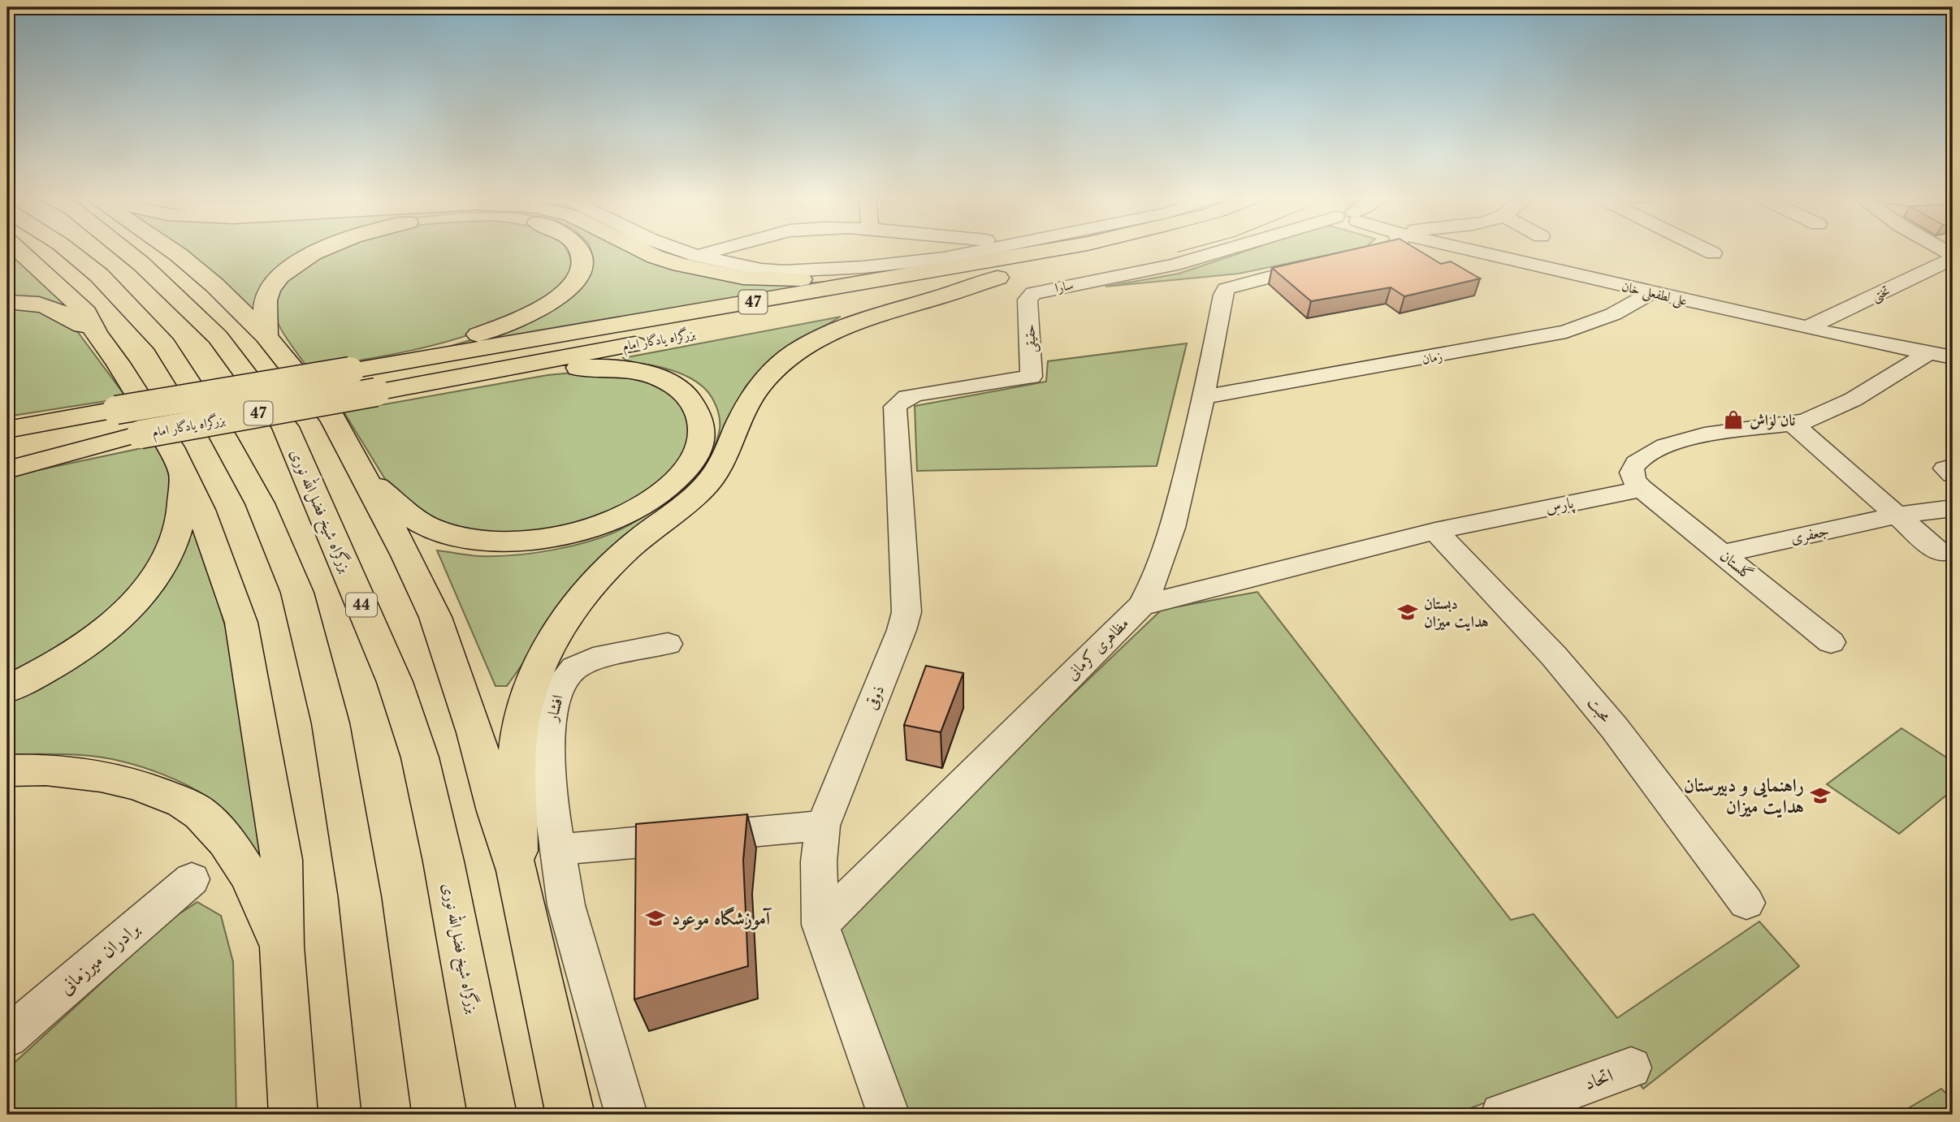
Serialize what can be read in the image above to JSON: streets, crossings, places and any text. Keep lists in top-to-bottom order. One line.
{"streets":{"highway":["47","بزرگراه یادگار امام","بزرگراه شیخ فضل‌الله نوری","44"],"street":["سارا","علی لطفعلی خان","تختی","حقیقی","زمان","پارس","جعفری","گلستان","مظاهری کرمانی","ذوقی","افشار","محبت","برادران میرزمانی","اتحاد"]},"crossings":[["سارا","حقیقی"],["علی لطفعلی خان","تختی"],["علی لطفعلی خان","زمان"],["حقیقی","ذوقی"],["زمان","مظاهری کرمانی"],["پارس","گلستان"],["پارس","مظاهری کرمانی"],["پارس","محبت"],["جعفری","گلستان"],["مظاهری کرمانی","ذوقی"]],"places":{"shop":["نان لواش"],"school or university":["دبستان هدایت میزان","راهنمایی و دبیرستان هدایت میزان","آموزشگاه موعود"]}}
